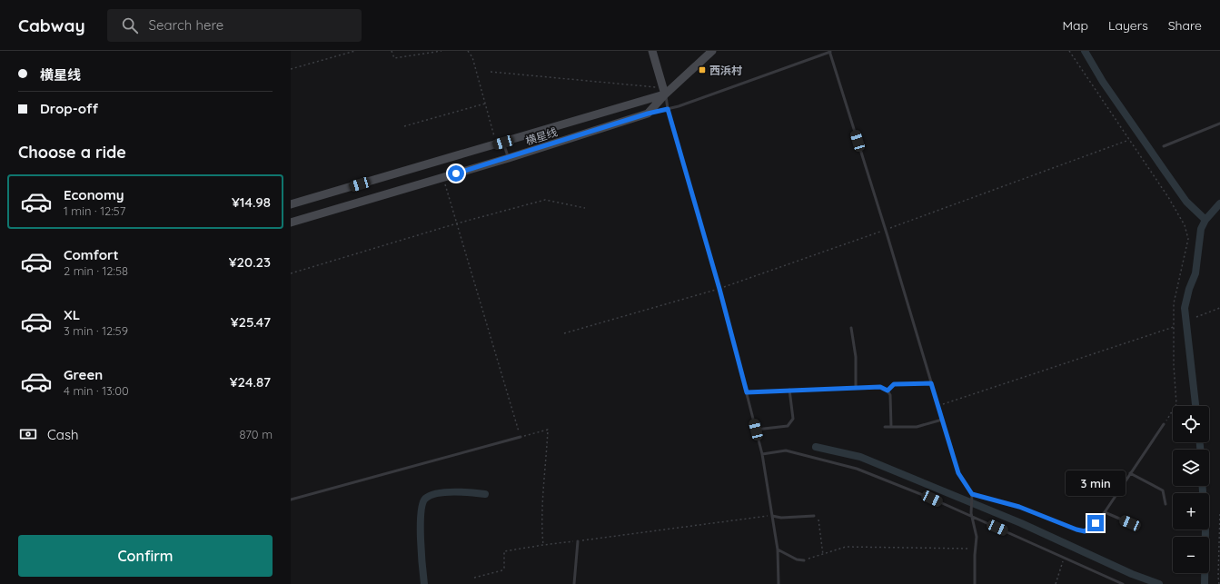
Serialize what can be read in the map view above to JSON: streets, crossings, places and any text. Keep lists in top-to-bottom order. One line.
{"streets":{"street":["横星线"]},"places":{"transit":["西浜村"]},"page":{"header":"Cabway","search":"Search here","nav":["Map","Layers","Share"],"banner":["横星线","Drop-off"],"heading":"Choose a ride","list":[{"name":"Economy","note":"1 min · 12:57","value":"¥14.98"},{"name":"Comfort","note":"2 min · 12:58","value":"¥20.23"},{"name":"XL","note":"3 min · 12:59","value":"¥25.47"},{"name":"Green","note":"4 min · 13:00","value":"¥24.87"}],"map_buttons":["+","−"],"pay":["Cash","870 m"],"bubble":"3 min","buttons":"Confirm"}}
